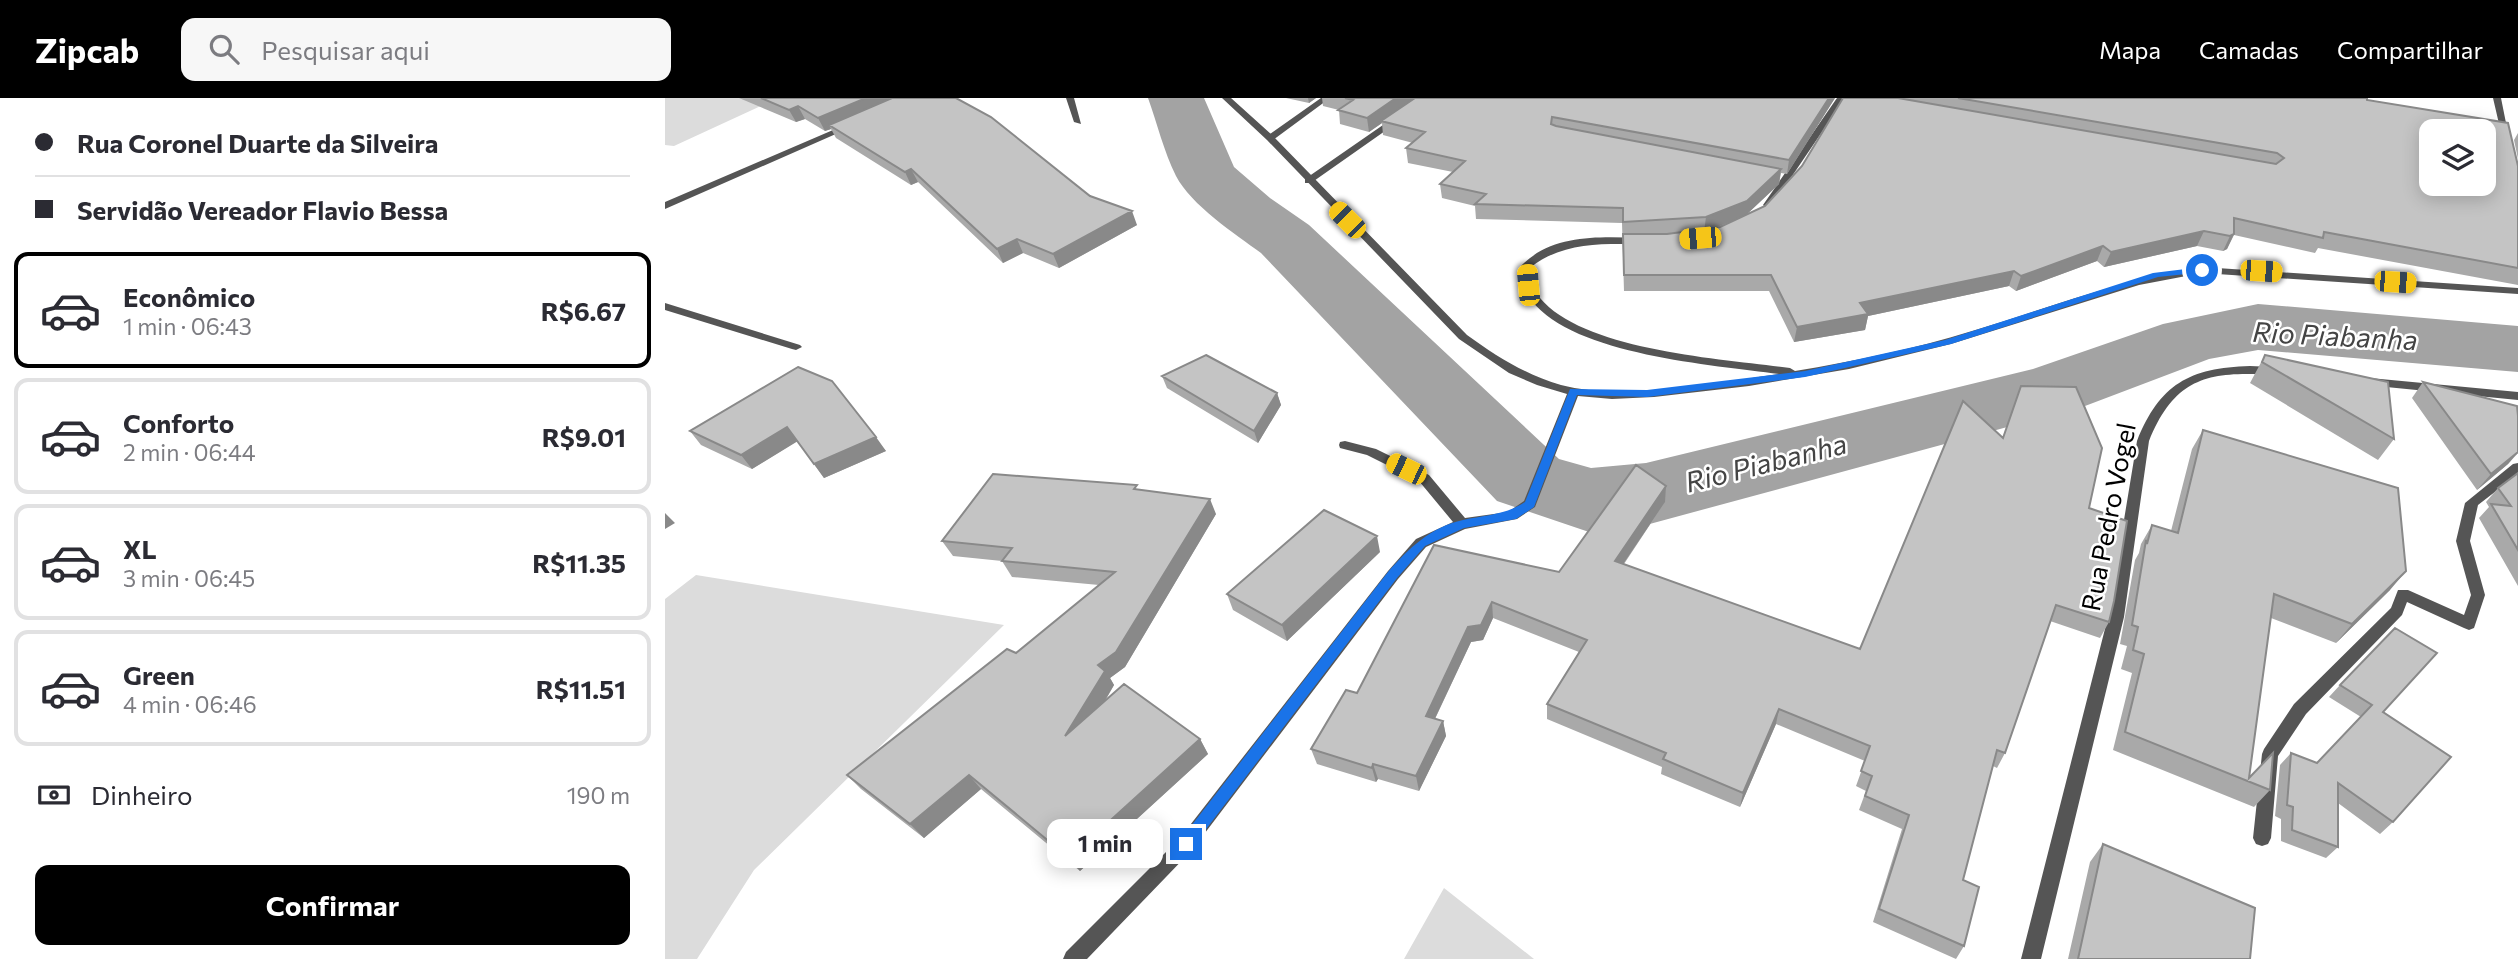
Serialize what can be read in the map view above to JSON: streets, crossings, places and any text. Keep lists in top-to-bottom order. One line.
{"streets":{"street":["Rua Pedro Vogel"]},"water":["Rio Piabanha"],"page":{"header":"Zipcab","search":"Pesquisar aqui","nav":["Mapa","Camadas","Compartilhar"],"banner":["Rua Coronel Duarte da Silveira","Servidão Vereador Flavio Bessa"],"list":[{"name":"Econômico","note":"1 min · 06:43","value":"R$6.67"},{"name":"Conforto","note":"2 min · 06:44","value":"R$9.01"},{"name":"XL","note":"3 min · 06:45","value":"R$11.35"},{"name":"Green","note":"4 min · 06:46","value":"R$11.51"}],"pay":["Dinheiro","190 m"],"bubble":"1 min","buttons":"Confirmar"}}
